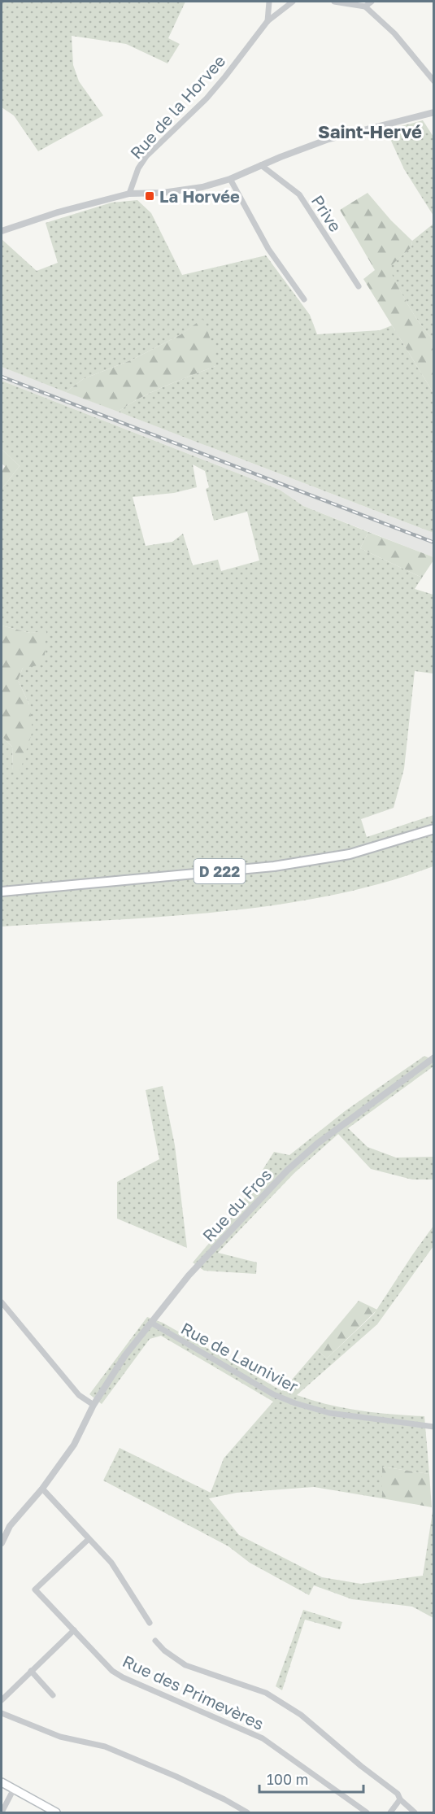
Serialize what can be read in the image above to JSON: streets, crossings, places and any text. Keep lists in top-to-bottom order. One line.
{"streets":{"highway":["D 222"],"street":["Rue de la Horvee","Prive","Rue du Fros","Rue de Launivier","Rue des Primevères"]},"crossings":[["Rue du Fros","Rue de Launivier"]],"districts":["Saint-Hervé"],"places":{"transit":["La Horvée"]},"scale_bar":"100 m"}
